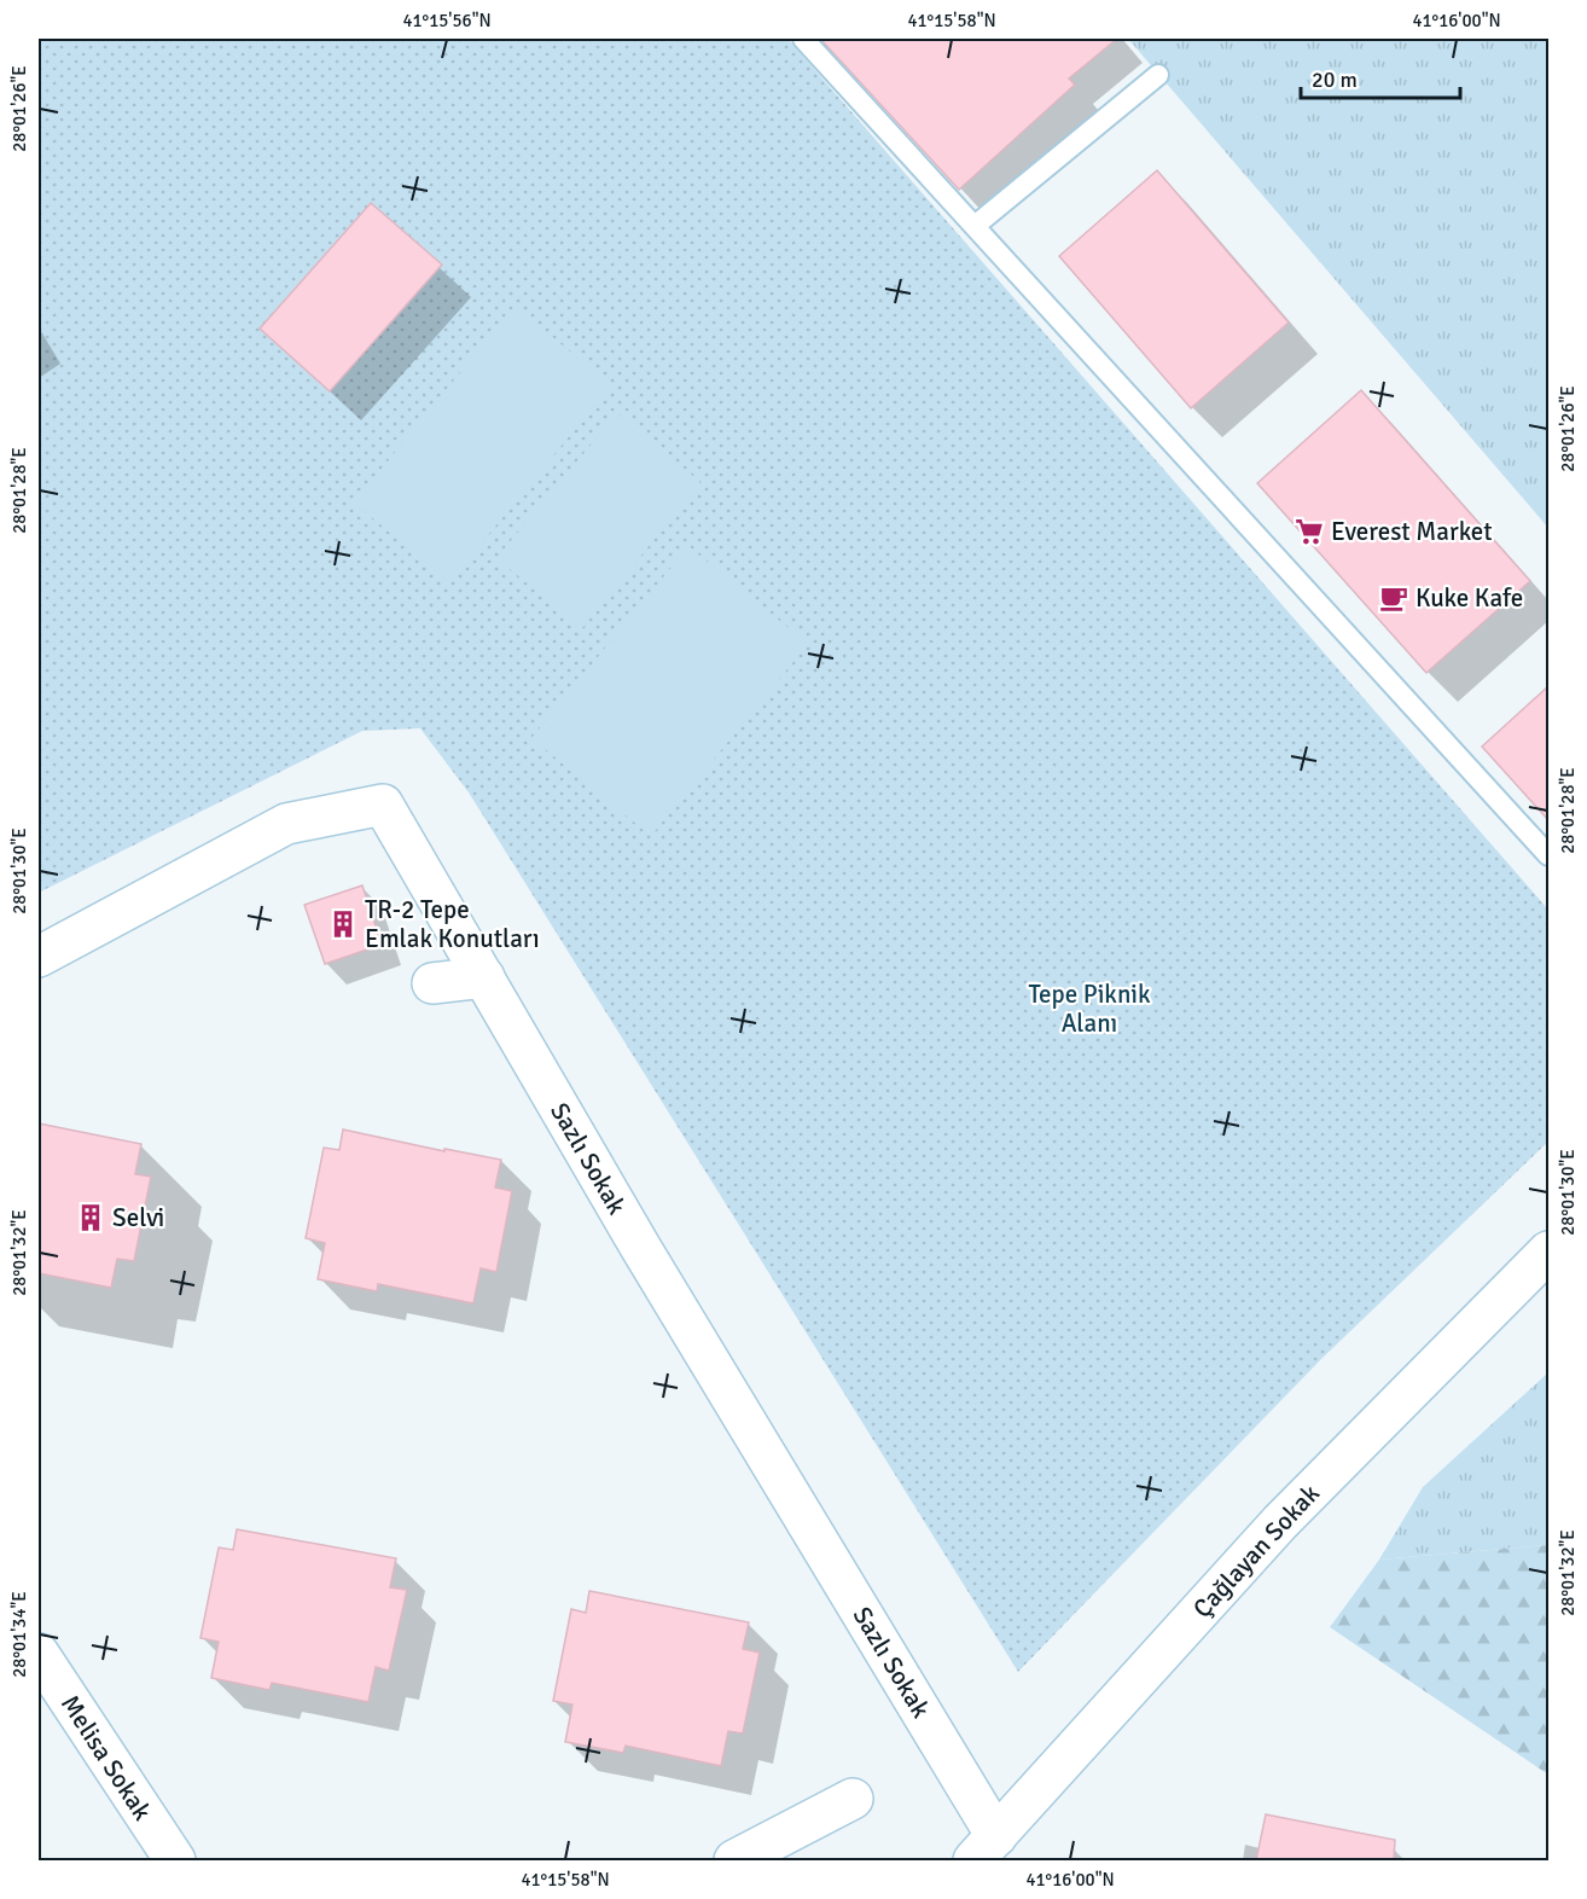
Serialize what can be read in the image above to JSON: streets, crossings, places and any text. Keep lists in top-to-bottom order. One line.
{"streets":{"street":["Sazlı Sokak","Çağlayan Sokak","Melisa Sokak"]},"crossings":[["Sazlı Sokak","Çağlayan Sokak"]],"parks":["Tepe Piknik Alanı"],"places":{"supermarket":["Everest Market"],"cafe":["Kuke Kafe"],"building":["TR-2 Tepe Emlak Konutları","Selvi"]},"scale_bar":"20 m","coordinates":["41°15'56\"N","41°15'58\"N","41°16'00\"N","28°01'26\"E","28°01'28\"E","28°01'30\"E","28°01'32\"E","28°01'34\"E"]}
